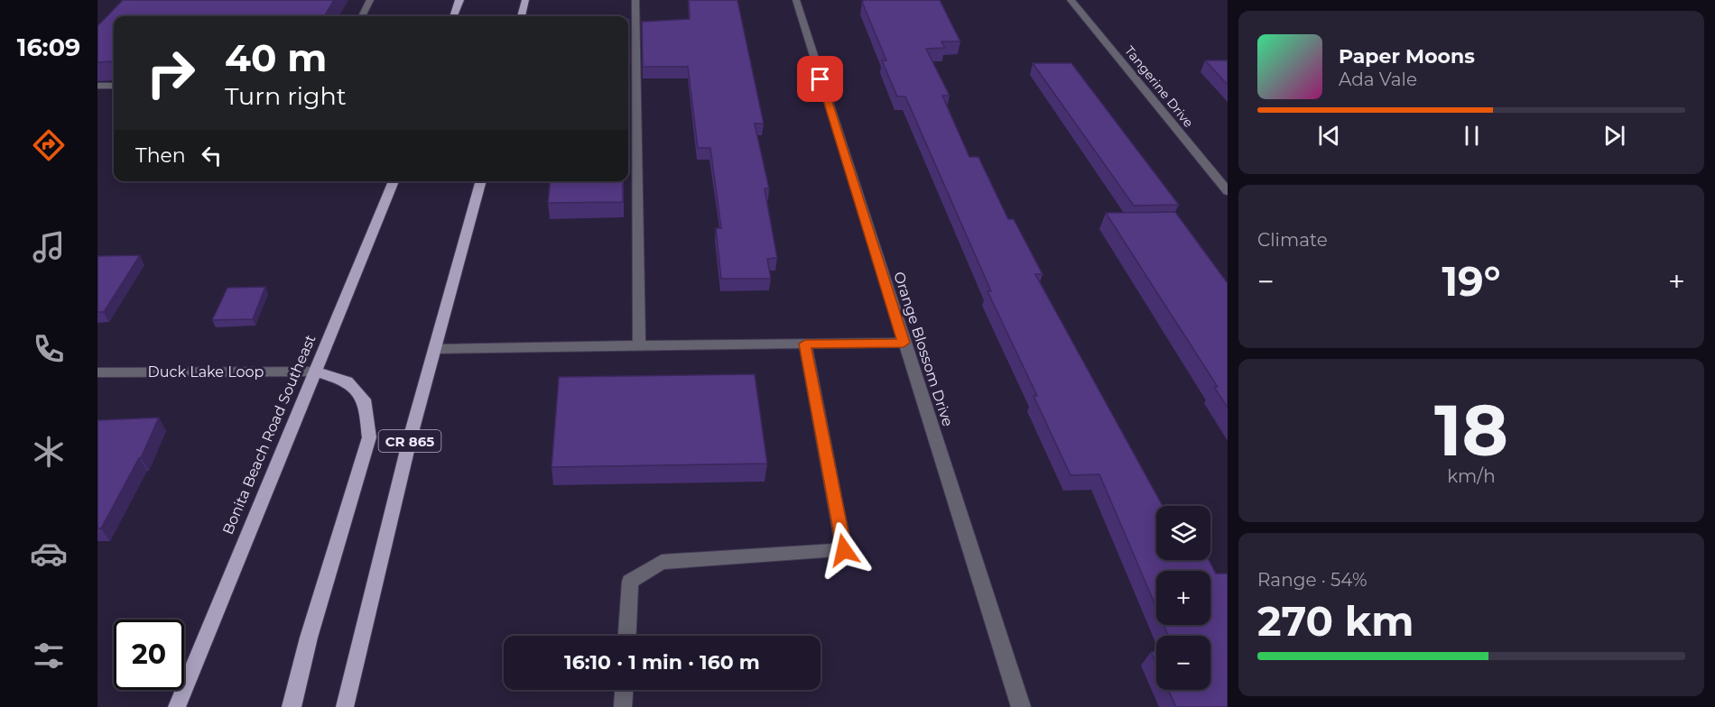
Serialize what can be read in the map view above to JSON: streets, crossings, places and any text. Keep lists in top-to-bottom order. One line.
{"streets":{"main road":["Bonita Beach Road Southeast","CR 865"],"street":["Tangerine Drive","Orange Blossom Drive","Duck Lake Loop"]},"crossings":[["Duck Lake Loop","Bonita Beach Road Southeast"]],"page":{"tabs":"16:09","turn":["40 m","Turn right"],"song":["Paper Moons","Ada Vale"],"then":"Then","tile":["Climate",["18","km/h"],["Range · 54%","270 km"]],"heat":["−","19°","+"],"map_buttons":["+","−"],"limit":"20","trip":"16:10 · 1 min · 160 m"}}
